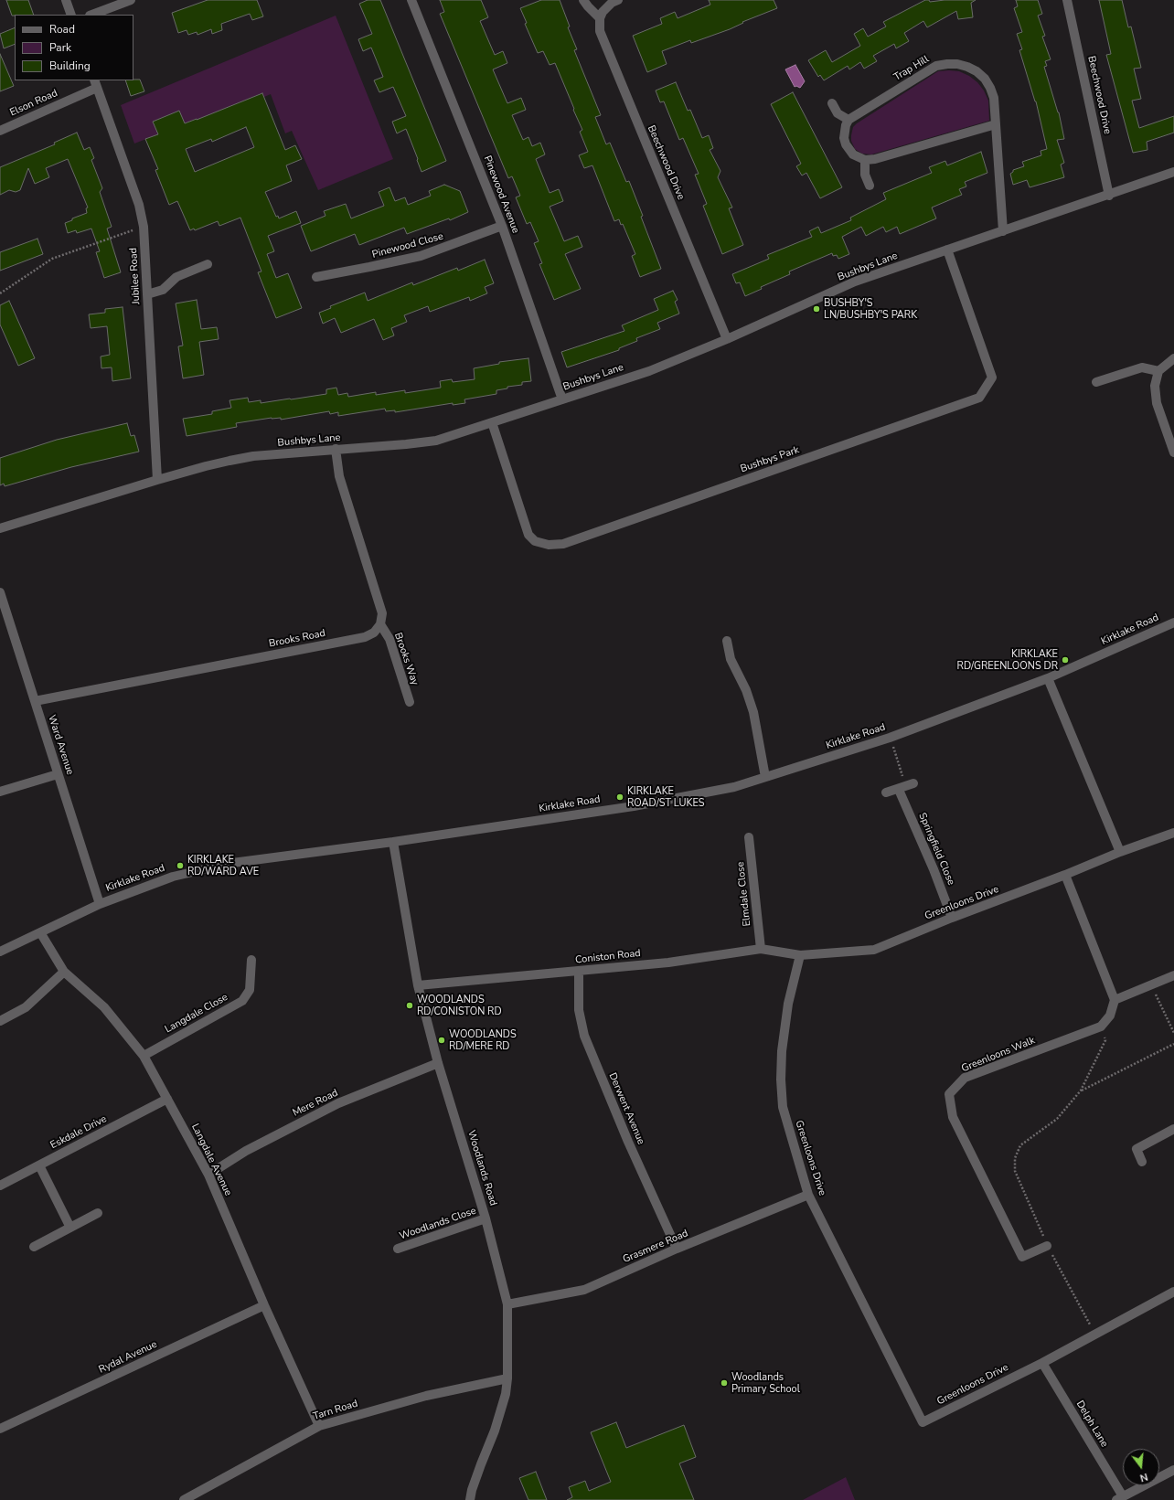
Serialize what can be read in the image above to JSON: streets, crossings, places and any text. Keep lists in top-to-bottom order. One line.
{"streets":{"street":["Trap Hill","Beechwood Drive","Elson Road","Pinewood Avenue","Pinewood Close","Bushbys Lane","Jubilee Road","Bushbys Park","Kirklake Road","Brooks Road","Brooks Way","Ward Avenue","Springfield Close","Elmdale Close","Greenloons Drive","Coniston Road","Langdale Close","Greenloons Walk","Mere Road","Derwent Avenue","Eskdale Drive","Langdale Avenue","Woodlands Road","Woodlands Close","Grasmere Road","Rydal Avenue","Tarn Road","Delph Lane"]},"crossings":[["Trap Hill","Bushbys Lane"],["Beechwood Drive","Bushbys Lane"],["Elson Road","Jubilee Road"],["Pinewood Avenue","Pinewood Close"],["Pinewood Avenue","Bushbys Lane"],["Bushbys Lane","Jubilee Road"],["Bushbys Lane","Bushbys Park"],["Kirklake Road","Ward Avenue"],["Kirklake Road","Langdale Avenue"],["Kirklake Road","Woodlands Road"],["Brooks Road","Brooks Way"],["Brooks Road","Ward Avenue"],["Springfield Close","Greenloons Drive"],["Elmdale Close","Coniston Road"],["Greenloons Drive","Coniston Road"],["Greenloons Drive","Grasmere Road"],["Greenloons Drive","Delph Lane"],["Coniston Road","Derwent Avenue"],["Coniston Road","Woodlands Road"],["Langdale Close","Langdale Avenue"],["Mere Road","Langdale Avenue"],["Mere Road","Woodlands Road"],["Derwent Avenue","Grasmere Road"],["Eskdale Drive","Langdale Avenue"],["Langdale Avenue","Rydal Avenue"],["Langdale Avenue","Tarn Road"],["Woodlands Road","Woodlands Close"],["Woodlands Road","Grasmere Road"],["Woodlands Road","Tarn Road"]],"places":["BUSHBY'S LN/BUSHBY'S PARK","KIRKLAKE RD/GREENLOONS DR","KIRKLAKE ROAD/ST LUKES","KIRKLAKE RD/WARD AVE","WOODLANDS RD/CONISTON RD","WOODLANDS RD/MERE RD","Woodlands Primary School"],"legend":["Road","Park","Building"],"north":"bottom"}
